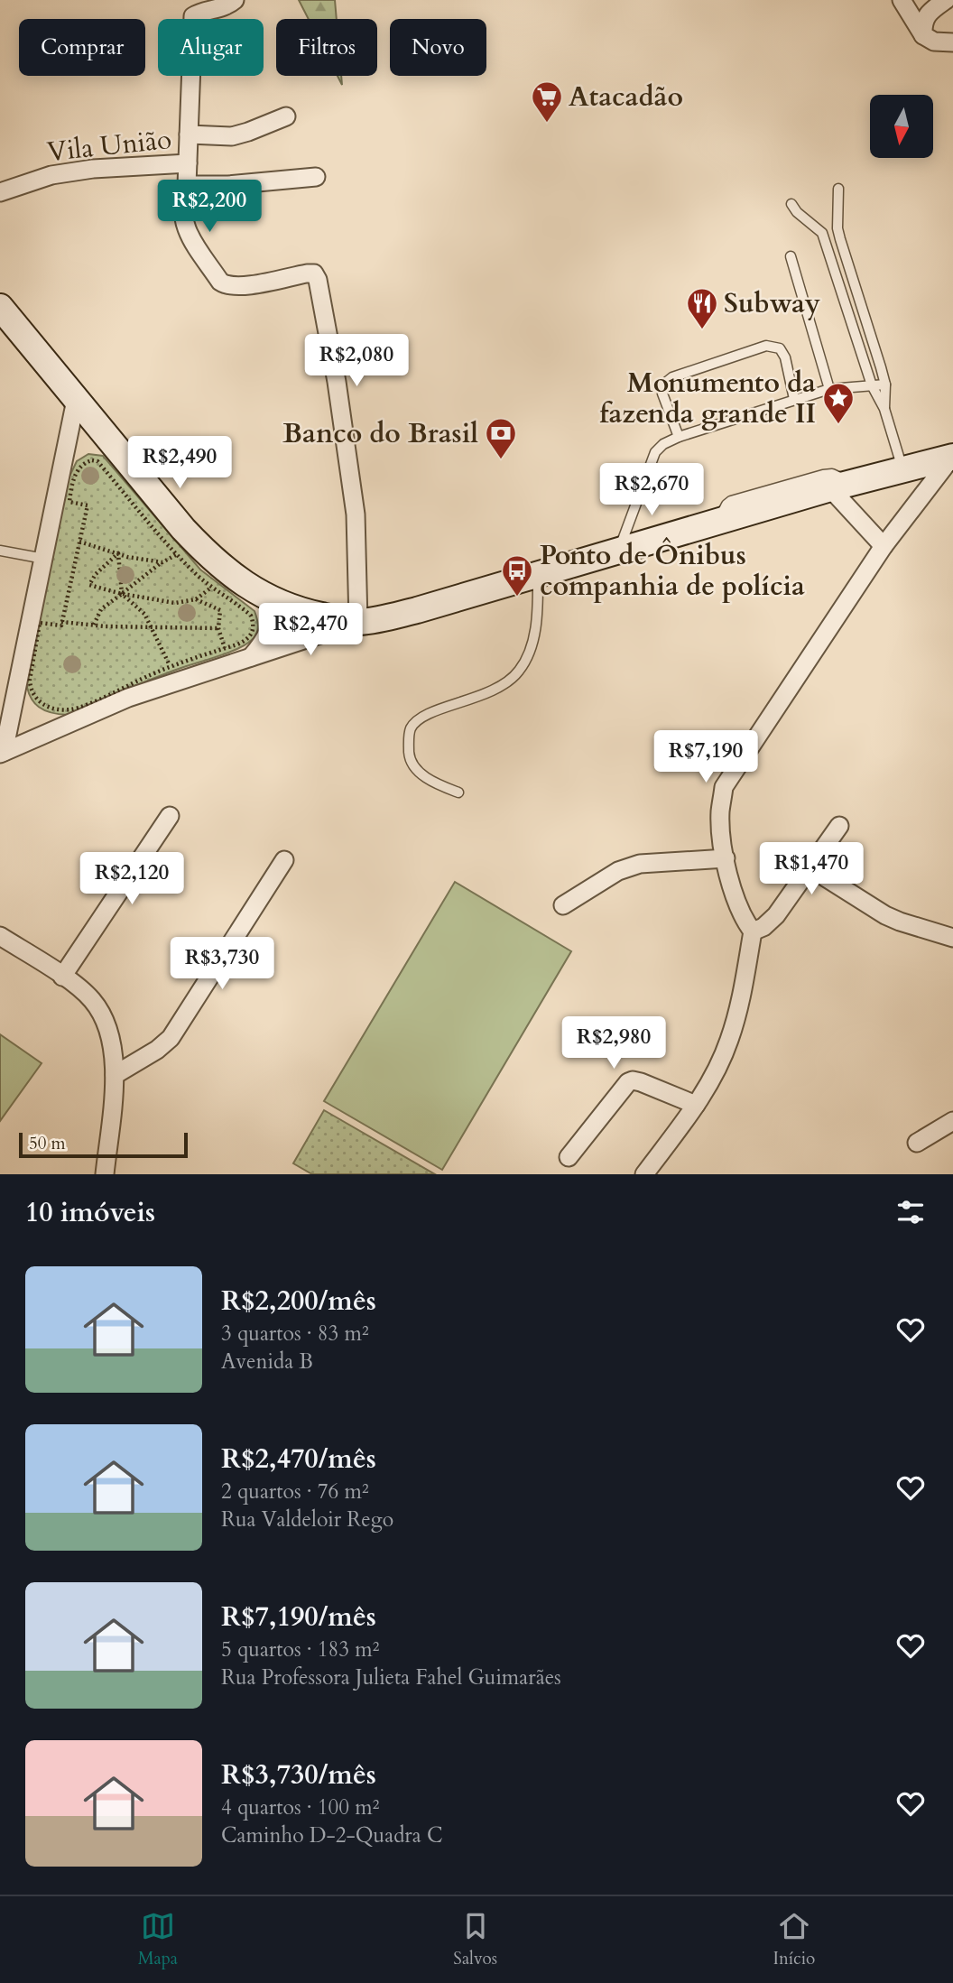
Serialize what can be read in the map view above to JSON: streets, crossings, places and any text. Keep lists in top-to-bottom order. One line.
{"streets":{"street":["Vila União"]},"places":{"supermarket":["Atacadão"],"restaurant":["Subway"],"place":["Monumento da fazenda grande II"],"bank":["Banco do Brasil"],"bus stop":["Ponto de Ônibus companhia de polícia"]},"scale_bar":"50 m","north":"bottom","page":{"chip":["Comprar","Alugar","Filtros","Novo"],"price":["R$2,200","R$2,080","R$2,490","R$2,670","R$2,470","R$7,190","R$1,470","R$2,120","R$3,730","R$2,980"],"scale":"50 m","heading":"10 imóveis","list":[{"name":"R$2,200/mês","note":"3 quartos · 83 m² · Avenida B"},{"name":"R$2,470/mês","note":"2 quartos · 76 m² · Rua Valdeloir Rego"},{"name":"R$7,190/mês","note":"5 quartos · 183 m² · Rua Professora Julieta Fahel Guimarães"},{"name":"R$3,730/mês","note":"4 quartos · 100 m² · Caminho D-2-Quadra C"}],"tabs":["Mapa","Salvos","Início"]}}
